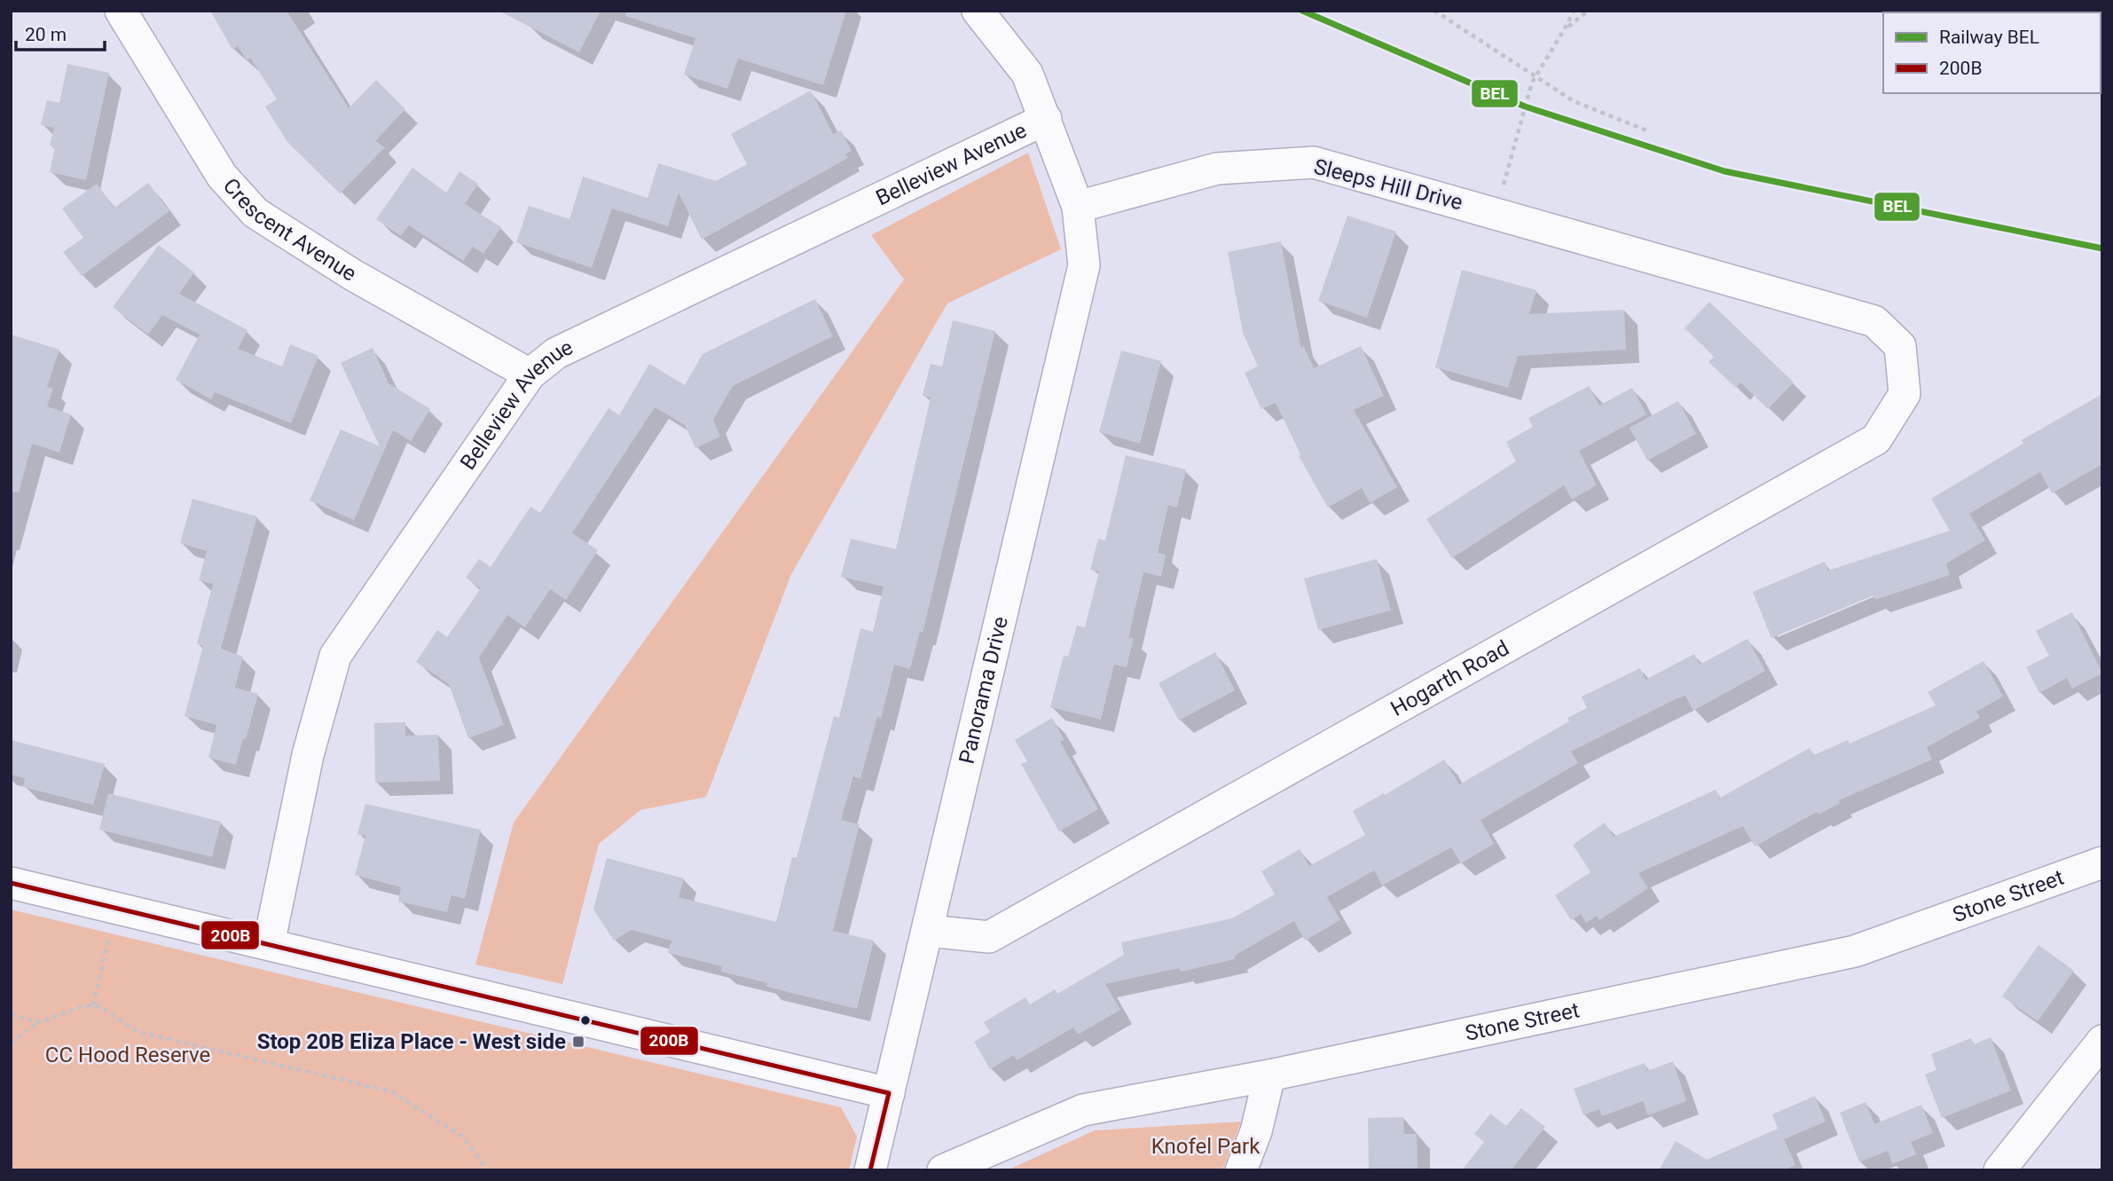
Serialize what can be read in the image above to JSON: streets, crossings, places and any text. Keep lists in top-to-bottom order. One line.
{"streets":{"street":["Belleview Avenue","Sleeps Hill Drive","Crescent Avenue","Hogarth Road","Panorama Drive","Stone Street"]},"crossings":[["Belleview Avenue","Crescent Avenue"],["Sleeps Hill Drive","Hogarth Road"],["Sleeps Hill Drive","Panorama Drive"],["Hogarth Road","Panorama Drive"]],"parks":["CC Hood Reserve","Knofel Park"],"places":{"transit":["Stop 20B Eliza Place - West side"]},"lines":["rail line BEL","transit line 200B"],"legend":["Railway BEL","200B"],"scale_bar":"20 m"}
